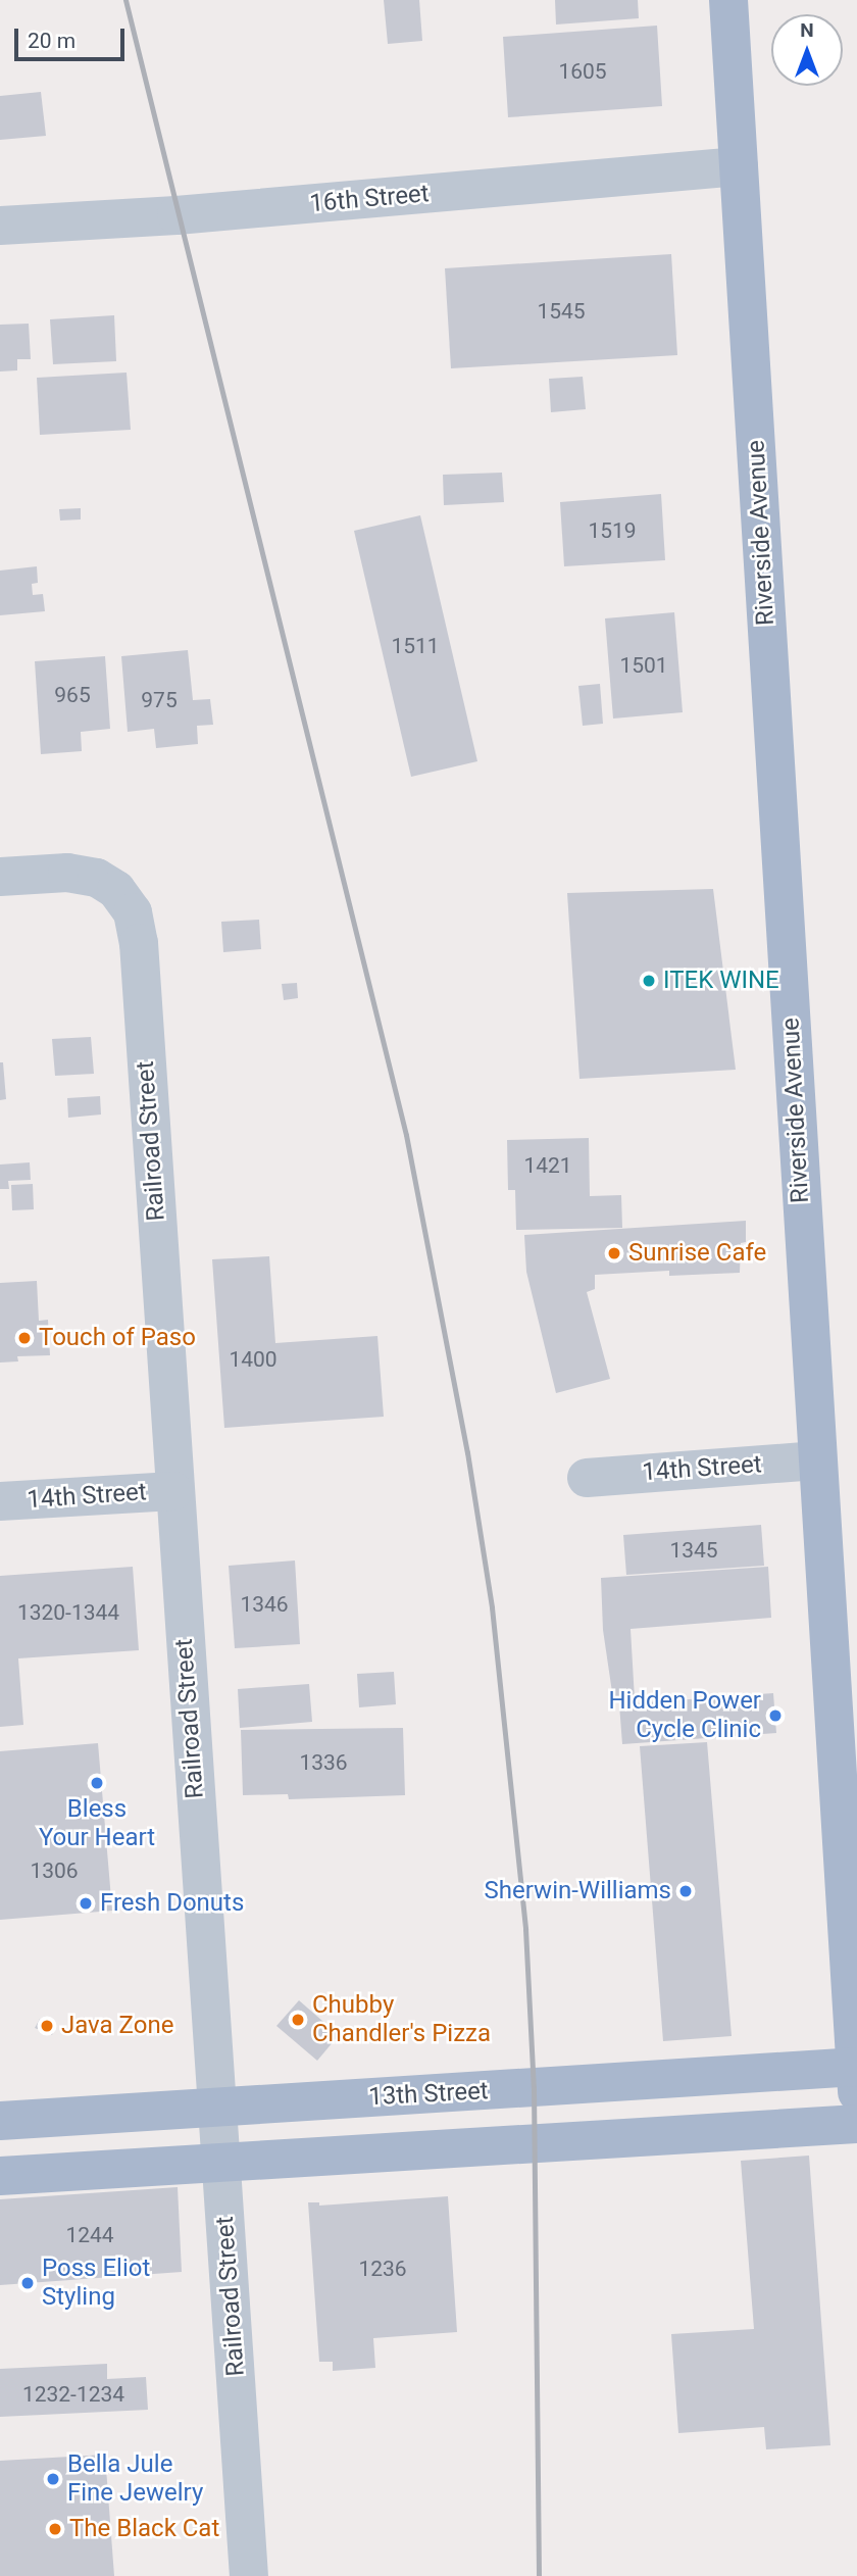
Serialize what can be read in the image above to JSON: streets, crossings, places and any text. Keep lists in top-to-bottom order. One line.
{"streets":{"main road":["Riverside Avenue","13th Street"],"street":["16th Street","Railroad Street","14th Street"]},"crossings":[["16th Street","Riverside Avenue"],["Riverside Avenue","14th Street"],["Riverside Avenue","13th Street"],["Railroad Street","14th Street"],["Railroad Street","13th Street"]],"places":["ITEK WINE","Sunrise Cafe","Touch of Paso","Hidden Power Cycle Clinic","Bless Your Heart","Sherwin-Williams","Fresh Donuts","Chubby Chandler's Pizza","Java Zone","Poss Eliot Styling","Bella Jule Fine Jewelry","The Black Cat"],"house_numbers":["1605","1545","1519","1511","1501","965","975","1421","1400","1345","1346","1320-1344","1336","1306","1244","1236","1232-1234"],"scale_bar":"20 m","north":"top"}
